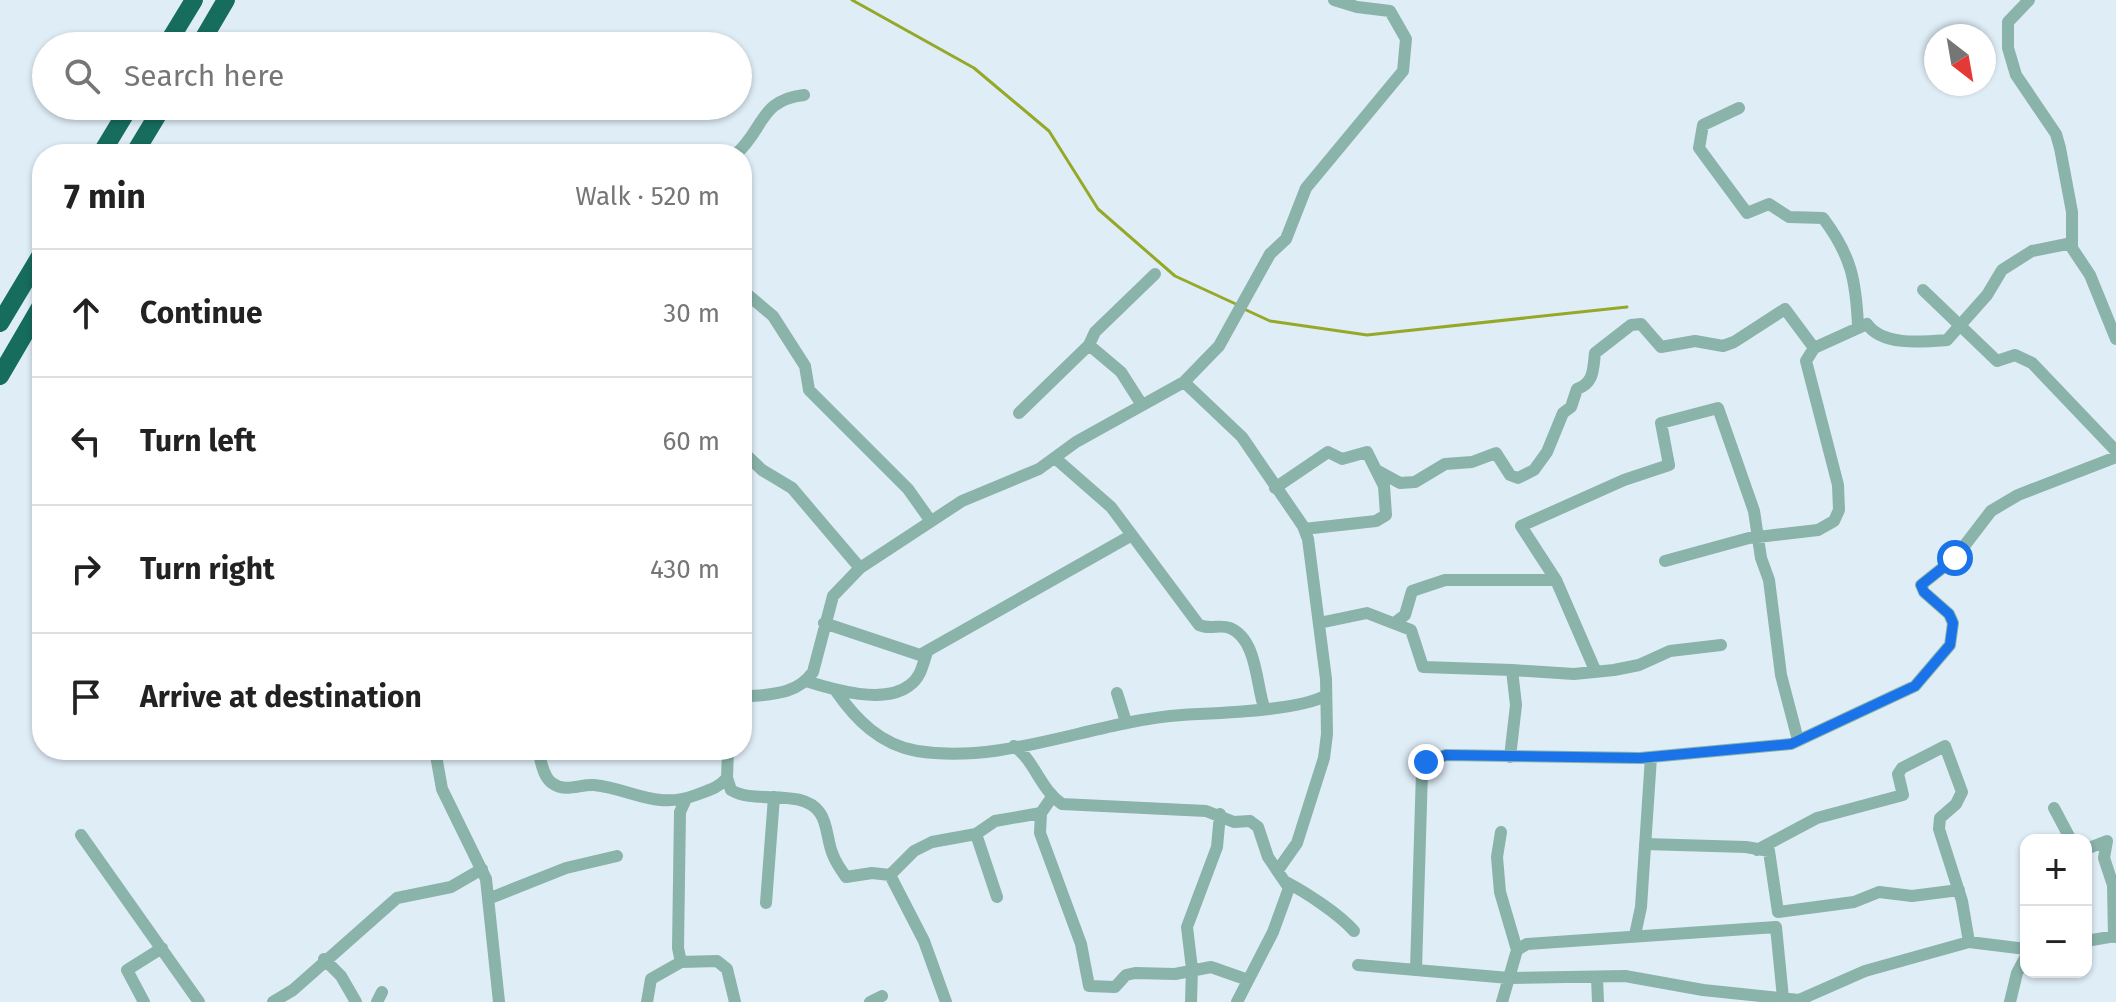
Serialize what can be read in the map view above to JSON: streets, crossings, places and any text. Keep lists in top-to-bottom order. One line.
{"north":"bottom right","page":{"search":"Search here","heading":["7 min","Walk · 520 m"],"list":[["Continue","30 m"],["Turn left","60 m"],["Turn right","430 m"],"Arrive at destination"],"map_buttons":["+","−"]}}
